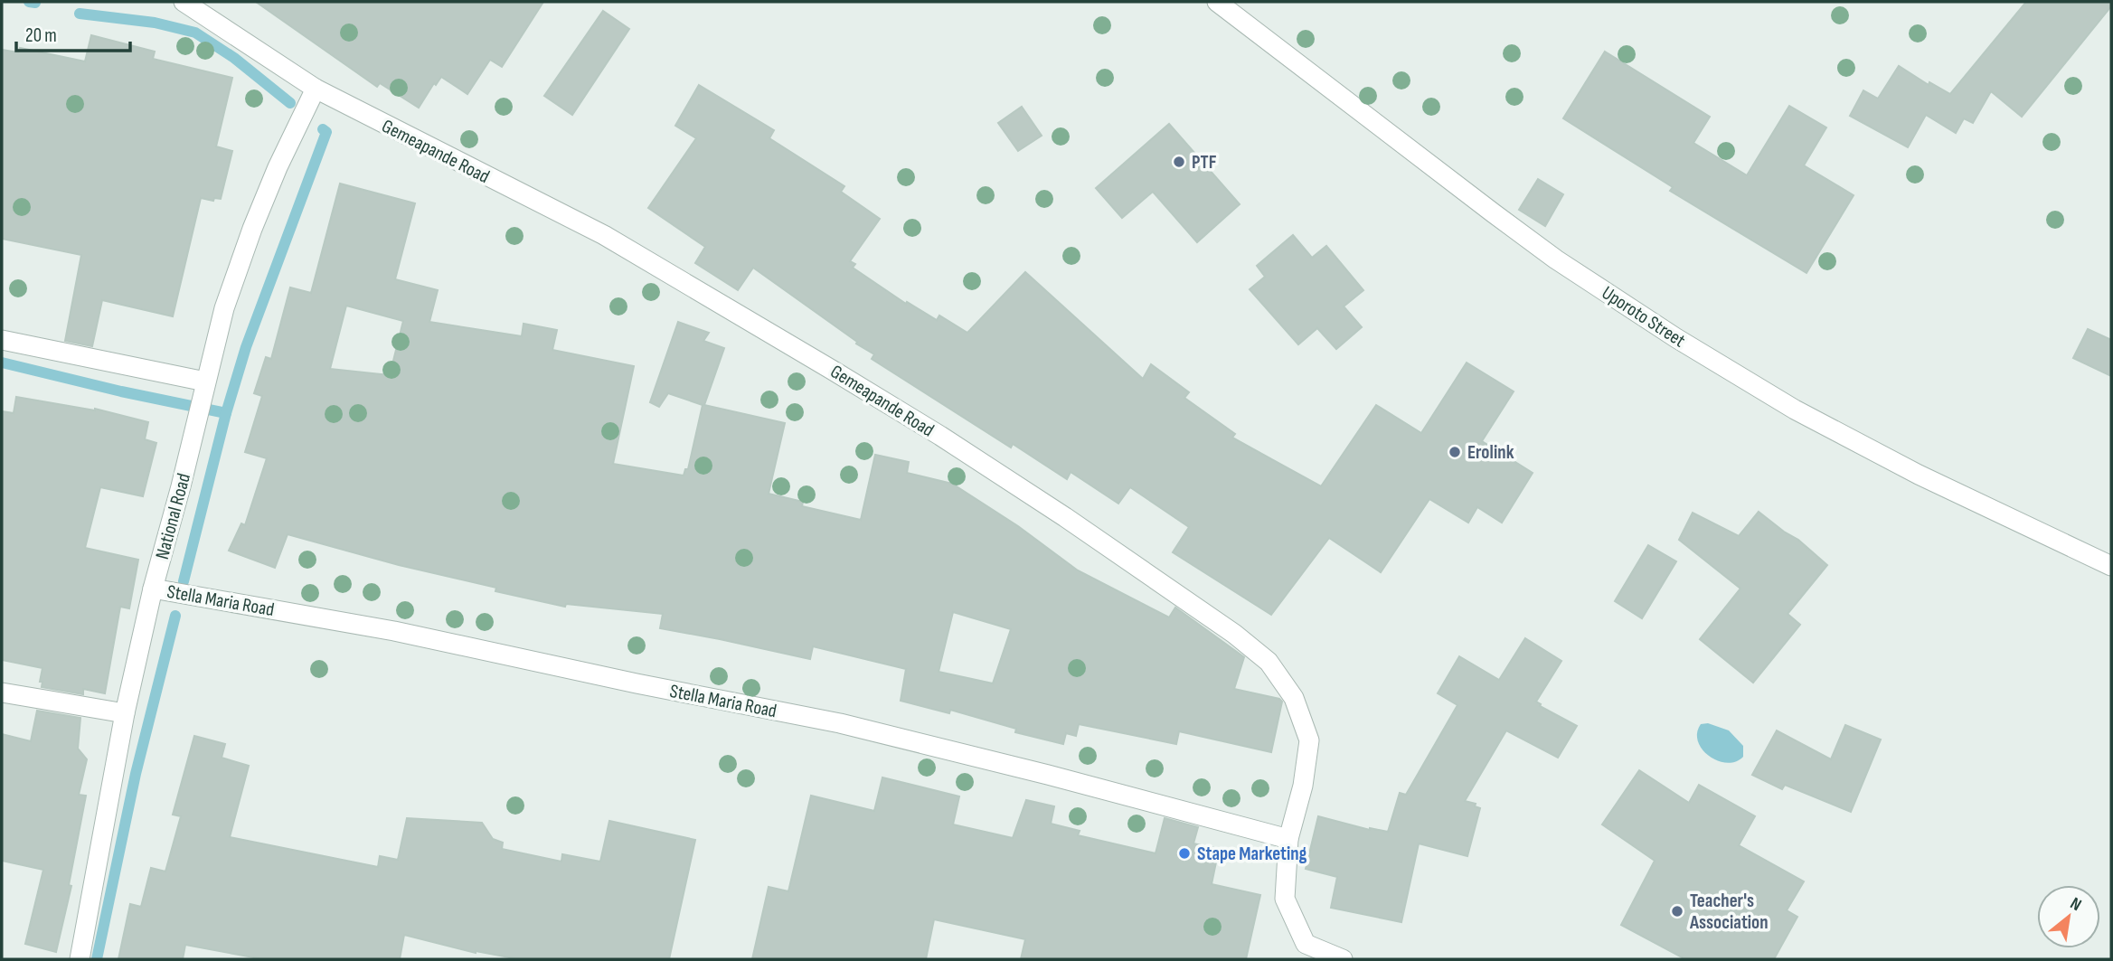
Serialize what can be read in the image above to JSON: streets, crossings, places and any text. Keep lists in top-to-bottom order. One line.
{"streets":{"street":["Gemeapande Road","Uporoto Street","National Road","Stella Maria Road"]},"crossings":[["Gemeapande Road","National Road"],["Gemeapande Road","Stella Maria Road"],["National Road","Stella Maria Road"]],"places":["PTF","Erolink","Stape Marketing","Teacher's Association"],"scale_bar":"20 m","north":"top right"}
